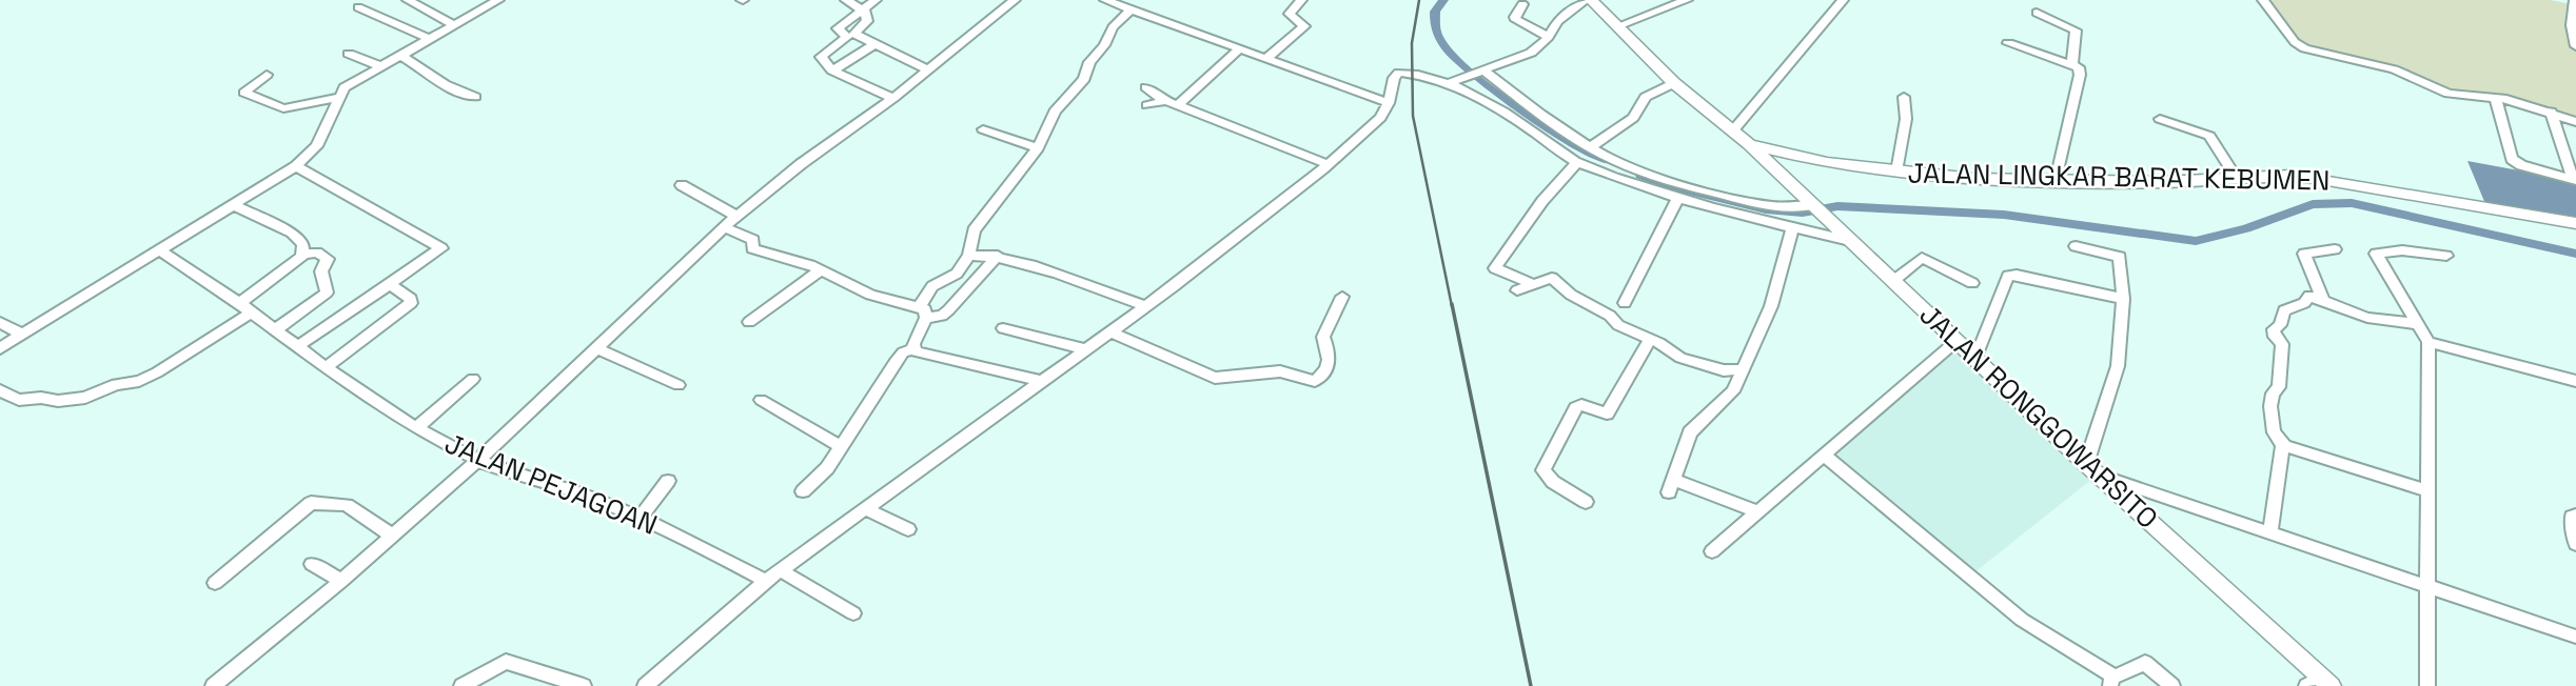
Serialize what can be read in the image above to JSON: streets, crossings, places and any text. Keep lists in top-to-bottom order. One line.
{"streets":{"main road":["JALAN LINGKAR BARAT KEBUMEN","JALAN RONGGOWARSITO"],"street":["JALAN PEJAGOAN"]},"crossings":[["JALAN LINGKAR BARAT KEBUMEN","JALAN RONGGOWARSITO"]]}
